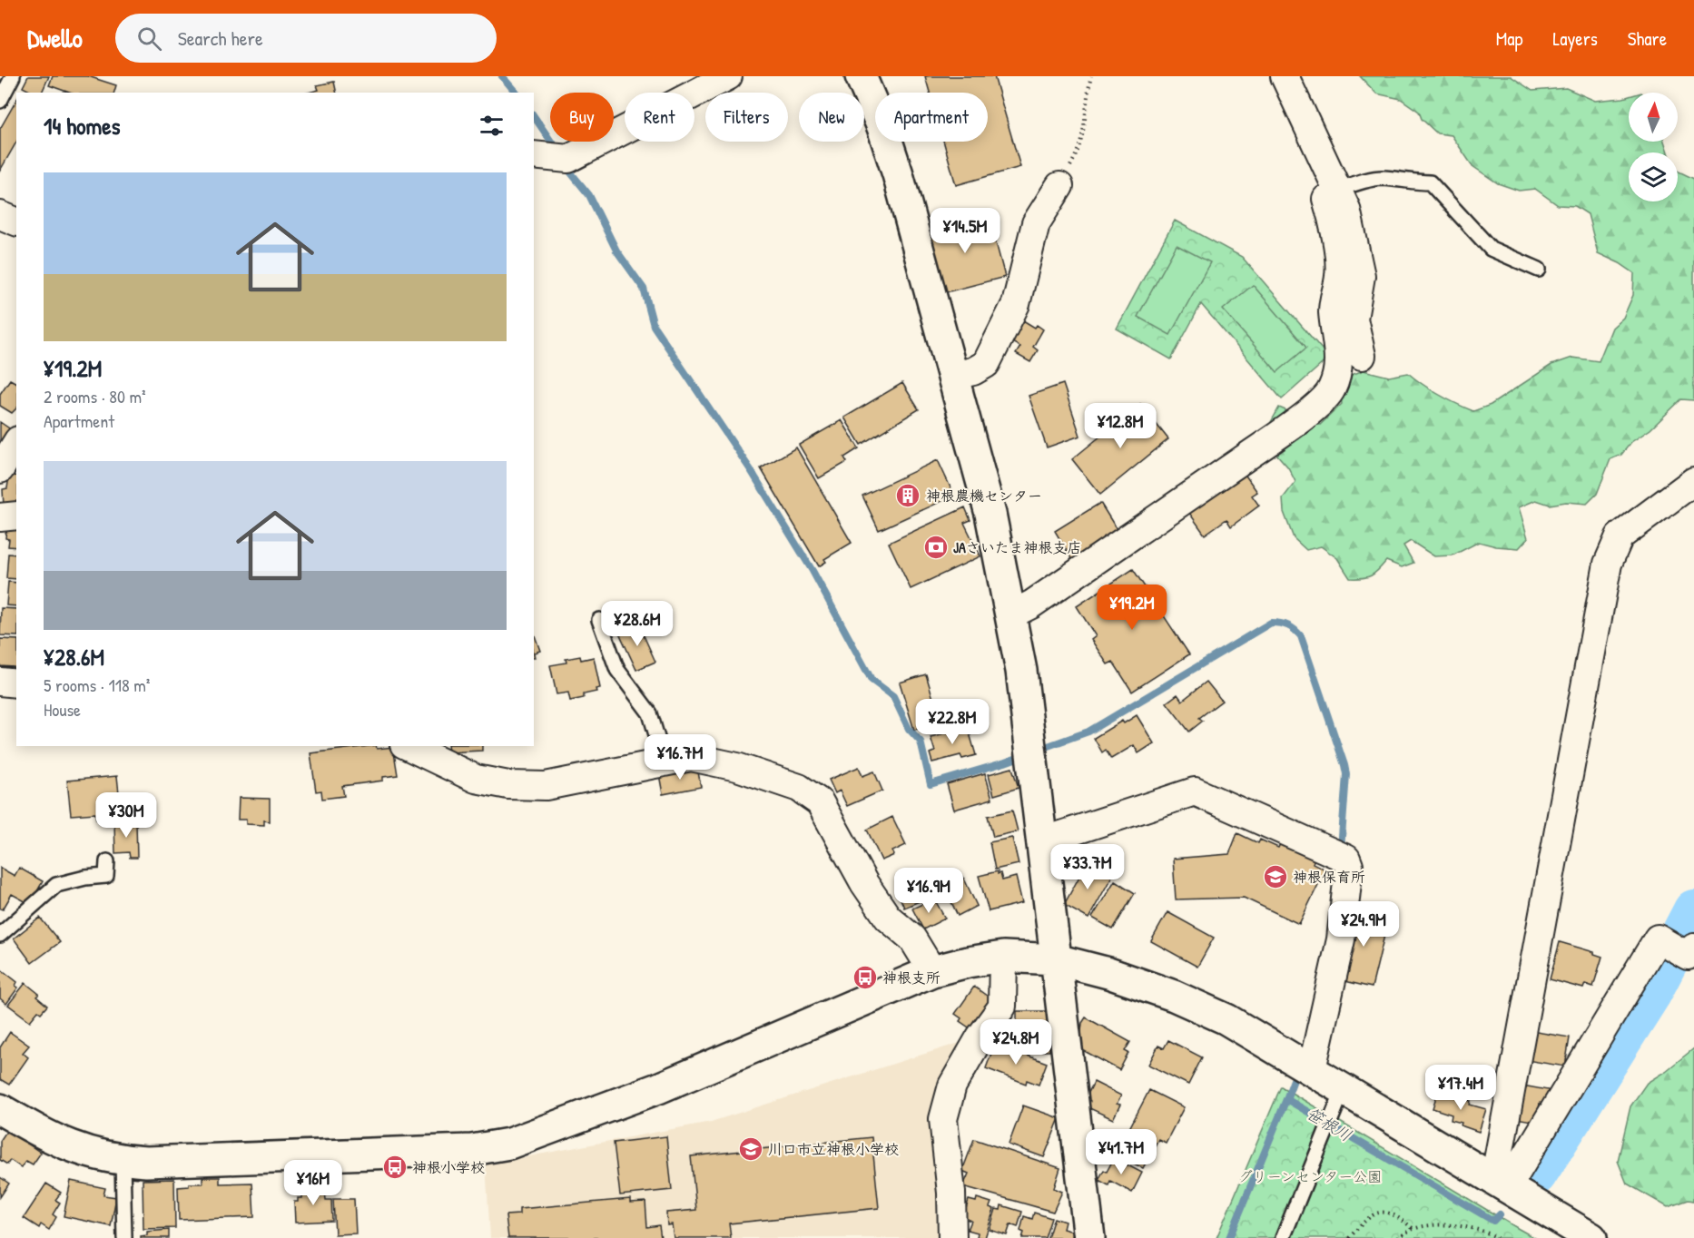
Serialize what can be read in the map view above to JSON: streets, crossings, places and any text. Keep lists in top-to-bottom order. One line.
{"water":["笹根川"],"parks":["グリーンセンター公園"],"places":{"building":["神根農機センター"],"bank":["JAさいたま神根支店"],"school or university":["神根保育所","川口市立神根小学校"],"bus stop":["神根支所","神根小学校"]},"north":"top","page":{"header":"Dwello","search":"Search here","nav":["Map","Layers","Share"],"chip":["Buy","Rent","Filters","New","Apartment"],"heading":"14 homes","list":[{"name":"¥19.2M","note":"2 rooms · 80 m² · Apartment"},{"name":"¥28.6M","note":"5 rooms · 118 m² · House"}],"price":["¥14.5M","¥12.8M","¥19.2M","¥28.6M","¥22.8M","¥16.7M","¥30M","¥33.7M","¥16.9M","¥24.9M","¥24.8M","¥17.4M","¥41.7M","¥16M"]}}
